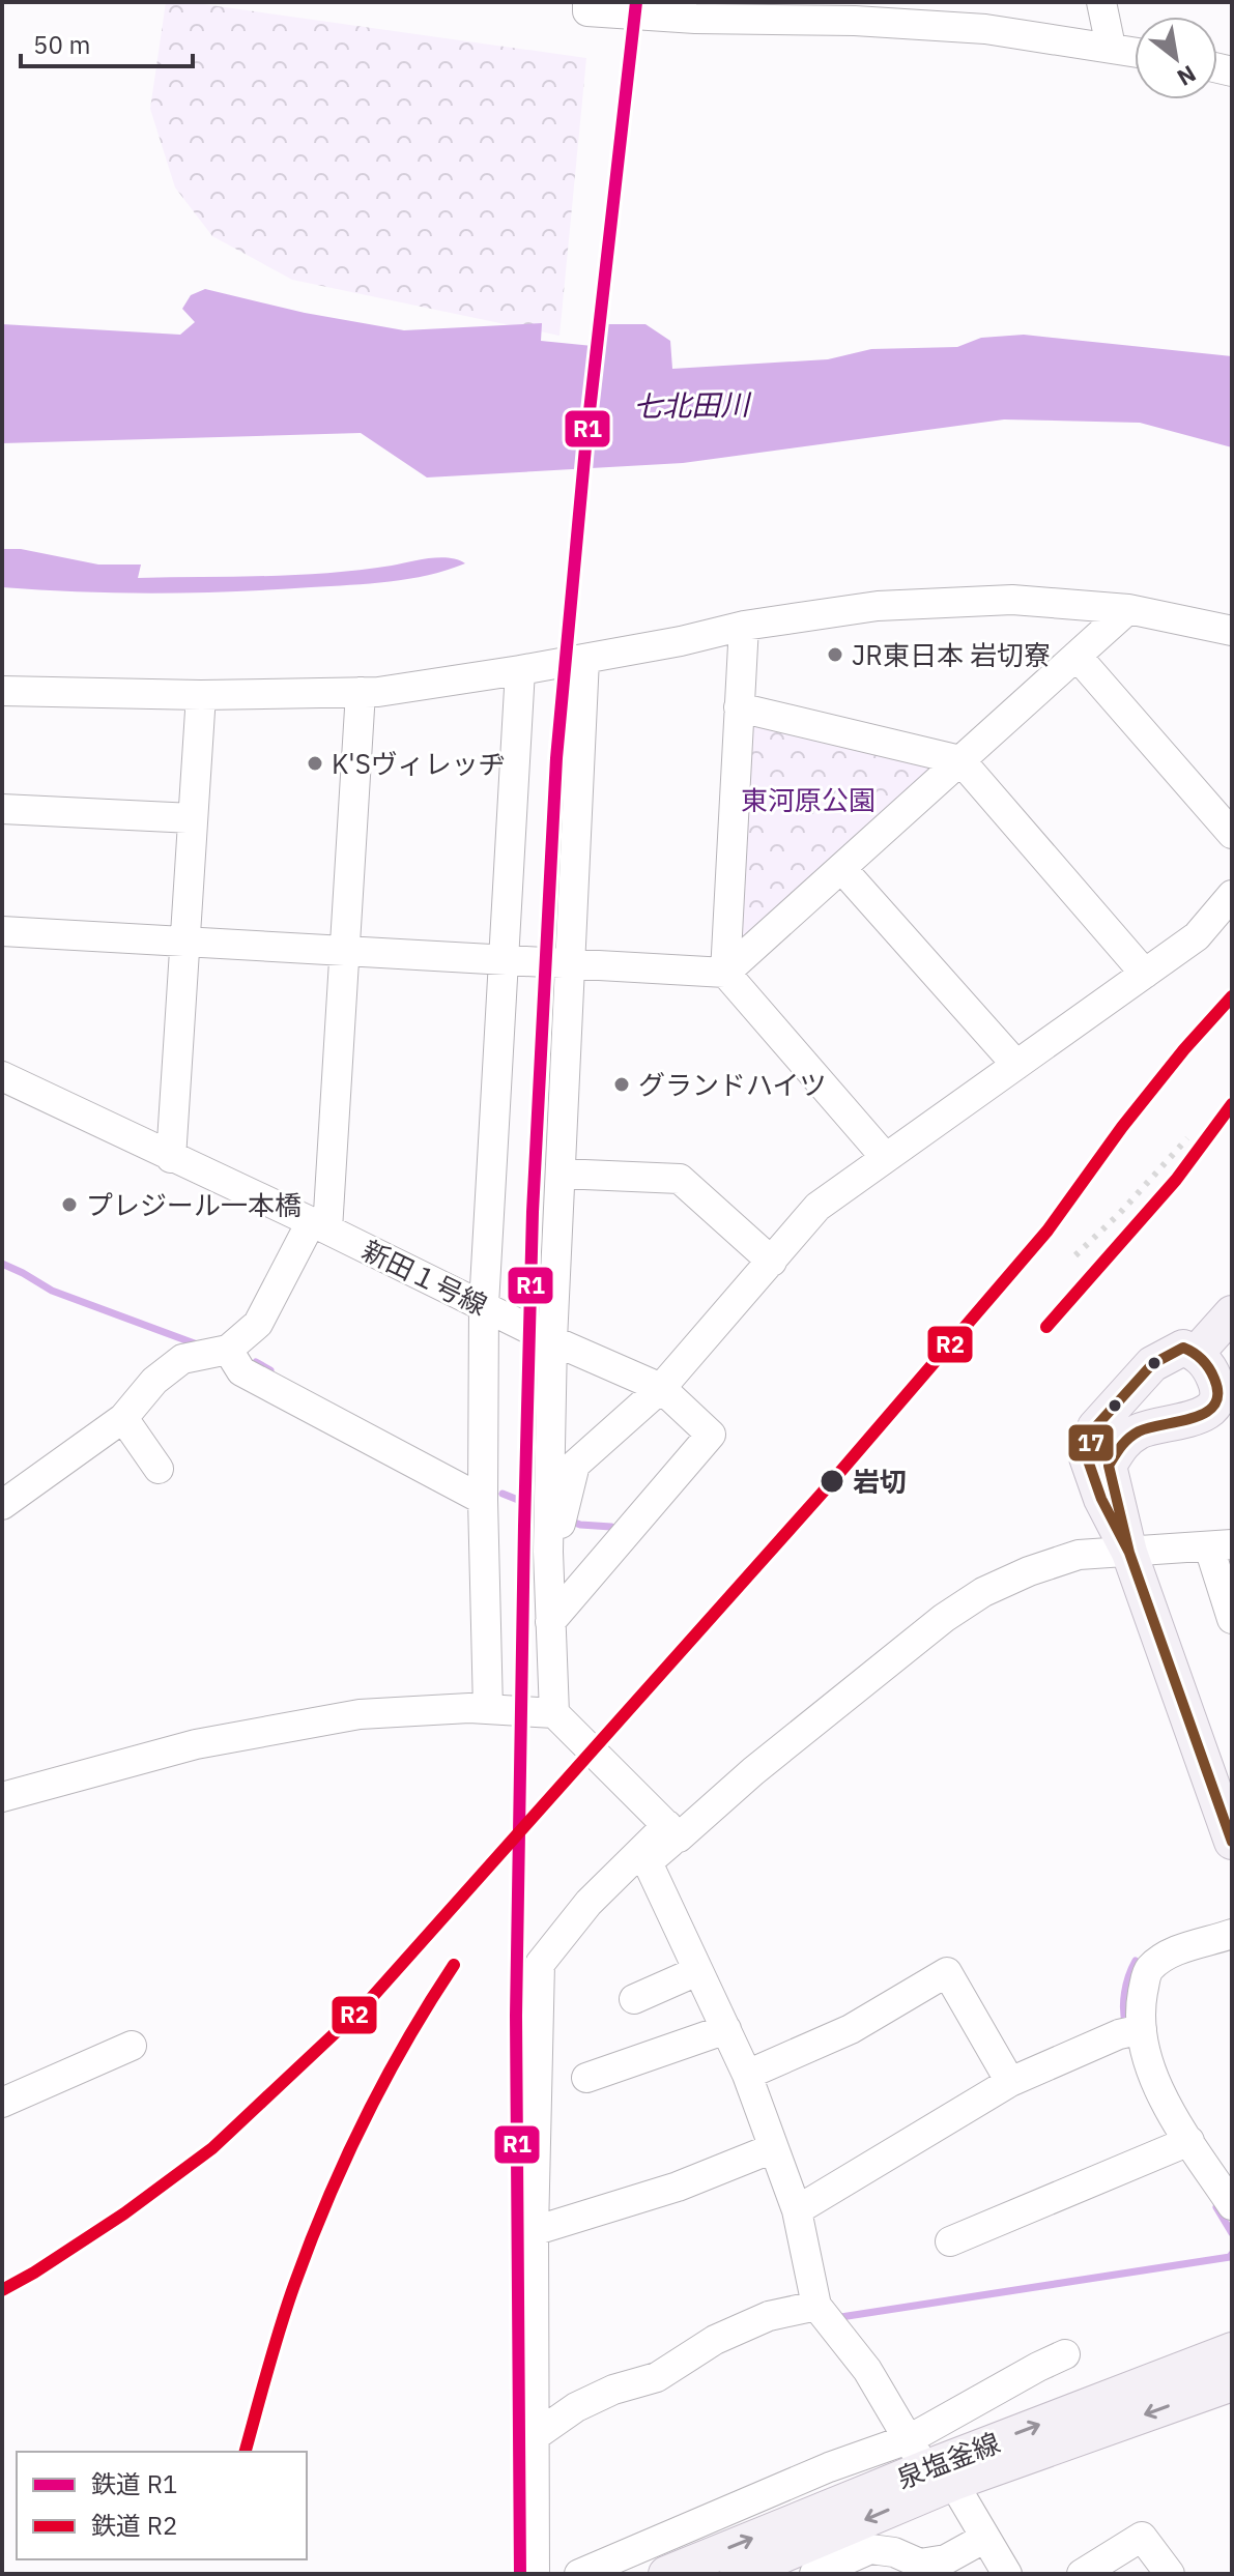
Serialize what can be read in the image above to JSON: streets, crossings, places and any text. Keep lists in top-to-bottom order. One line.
{"streets":{"main road":["泉塩釜線"],"street":["新田１号線"]},"water":["七北田川"],"parks":["東河原公園"],"places":["JR東日本 岩切寮","K'Sヴィレッヂ","グランドハイツ","プレジール一本橋","岩切"],"lines":["rail line R1","rail line R2","transit line 17"],"legend":["鉄道 R1","鉄道 R2"],"scale_bar":"50 m","north":"bottom right"}
